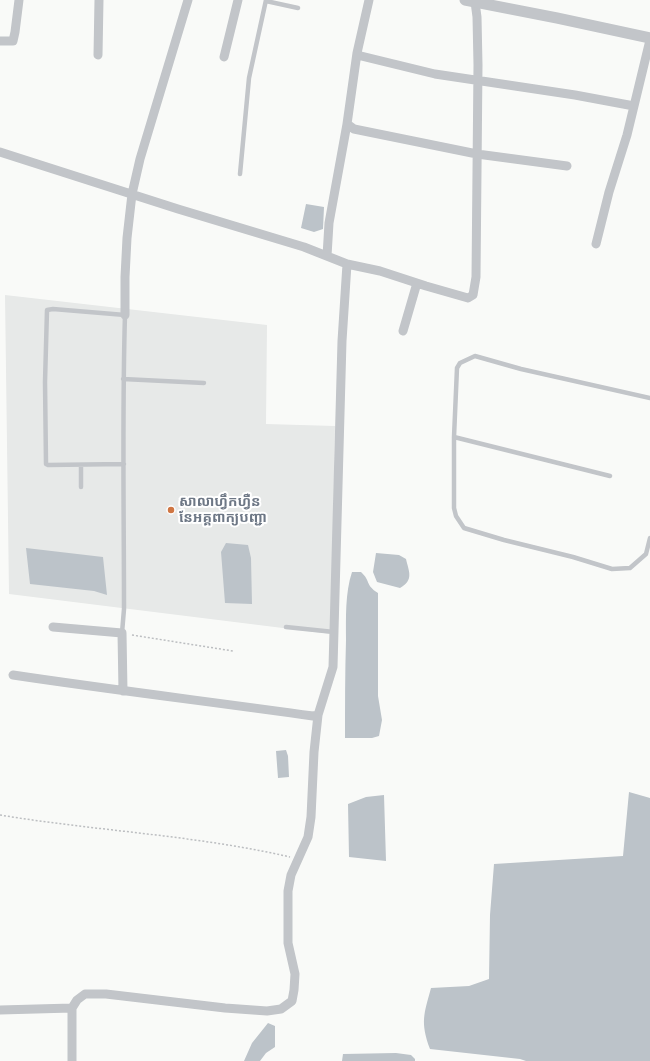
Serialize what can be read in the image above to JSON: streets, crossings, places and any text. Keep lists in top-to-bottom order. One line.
{"places":["សាលាហ្វឹកហ្វឺន នែអគ្គពាក្យបញ្ជា"]}
